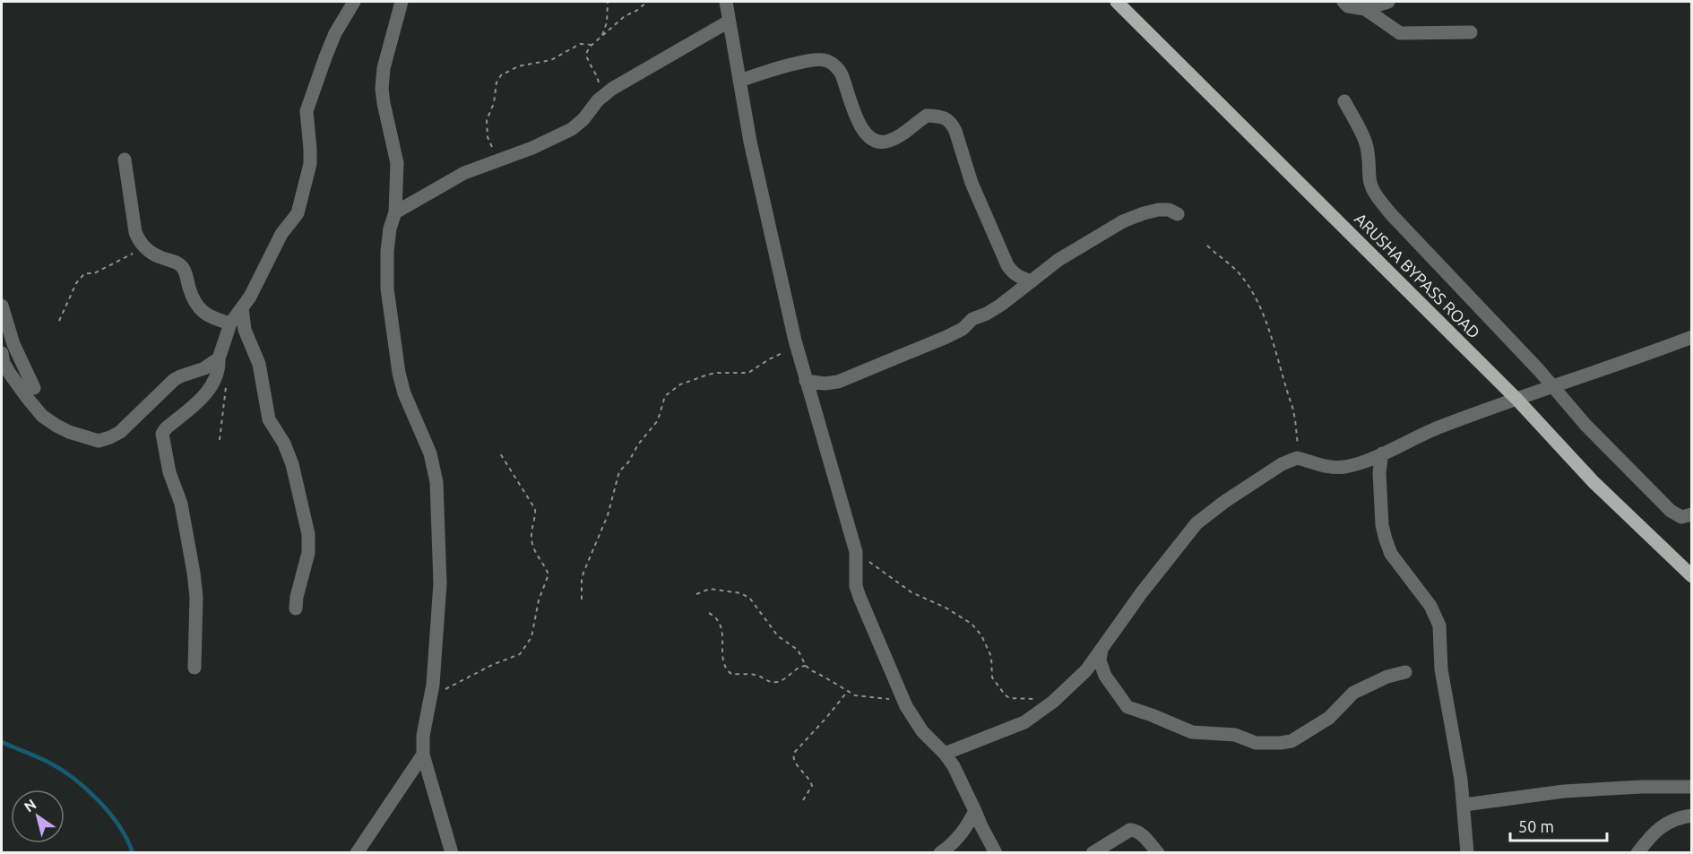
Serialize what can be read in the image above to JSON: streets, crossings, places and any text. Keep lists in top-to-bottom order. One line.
{"streets":{"main road":["ARUSHA BYPASS ROAD"]},"scale_bar":"50 m","north":"top left"}
